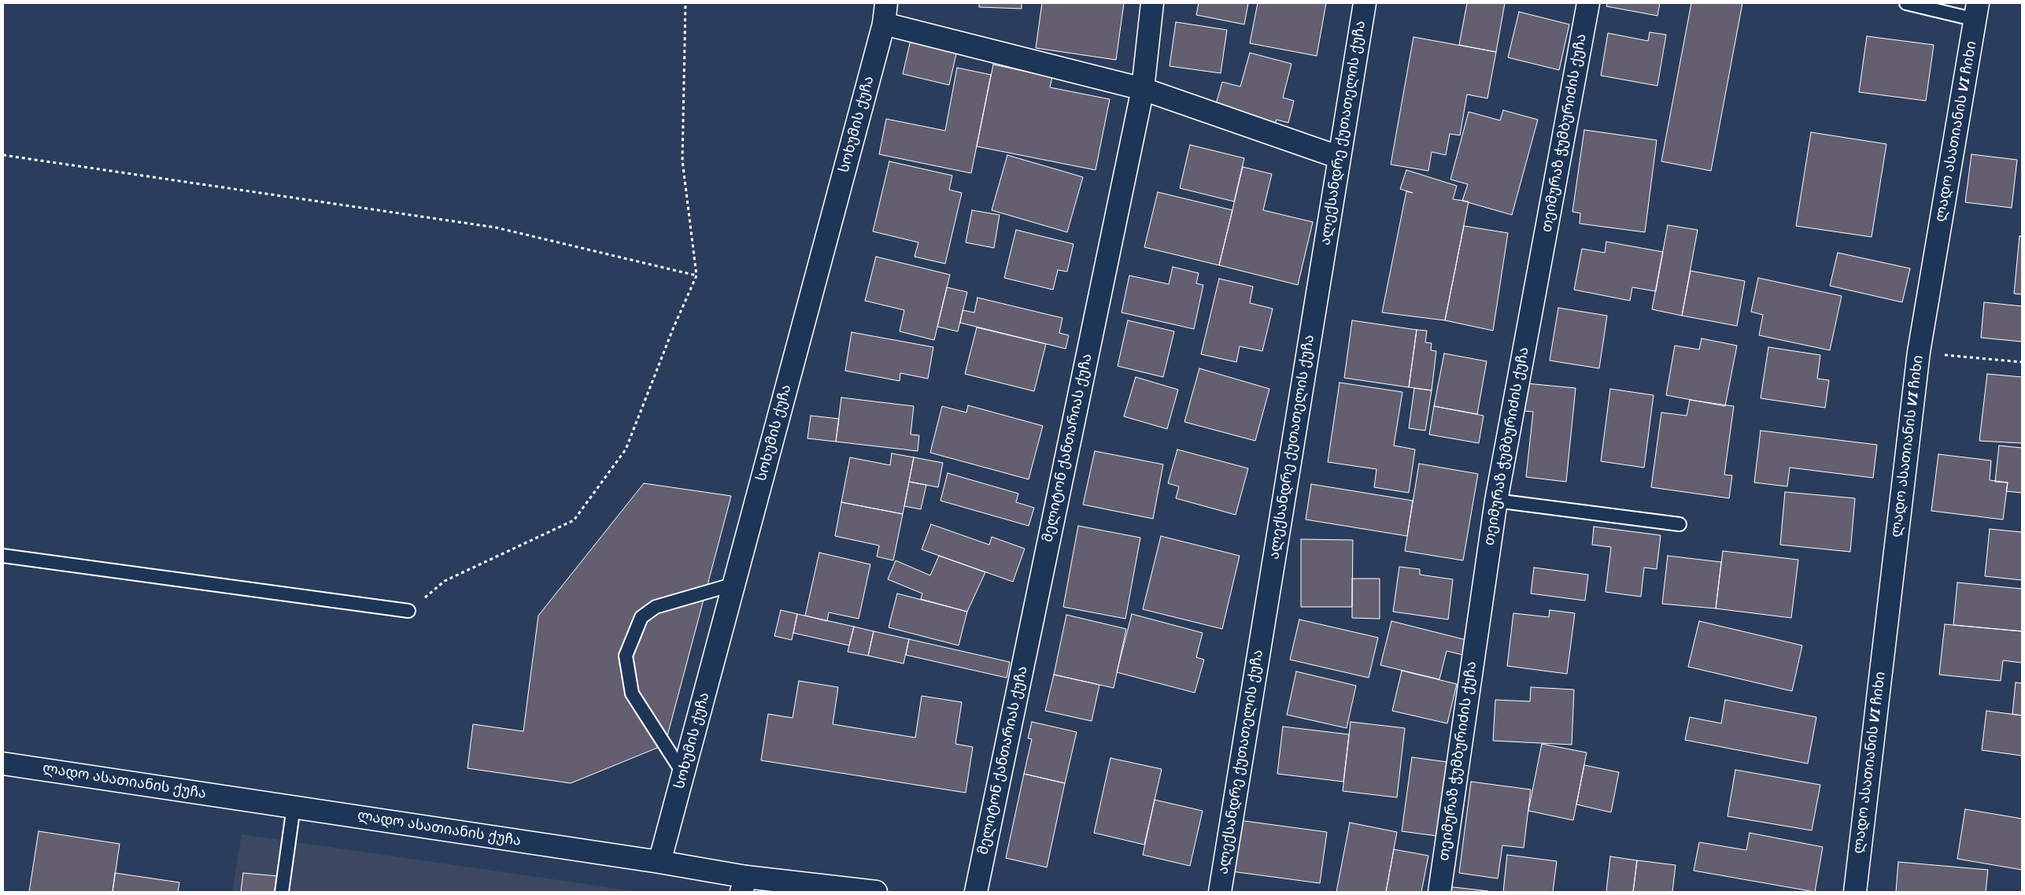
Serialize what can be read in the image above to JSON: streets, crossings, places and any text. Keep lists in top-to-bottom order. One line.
{"streets":{"street":["სოხუმის ქუჩა","ლადო ასათიანის VI ჩიხი","ალექსანდრე ქუთათელის ქუჩა","თეიმურაზ ჭუმბურიძის ქუჩა","მელიტონ ქანთარიას ქუჩა","ლადო ასათიანის ქუჩა"]},"crossings":[["სოხუმის ქუჩა","ლადო ასათიანის ქუჩა"]]}
